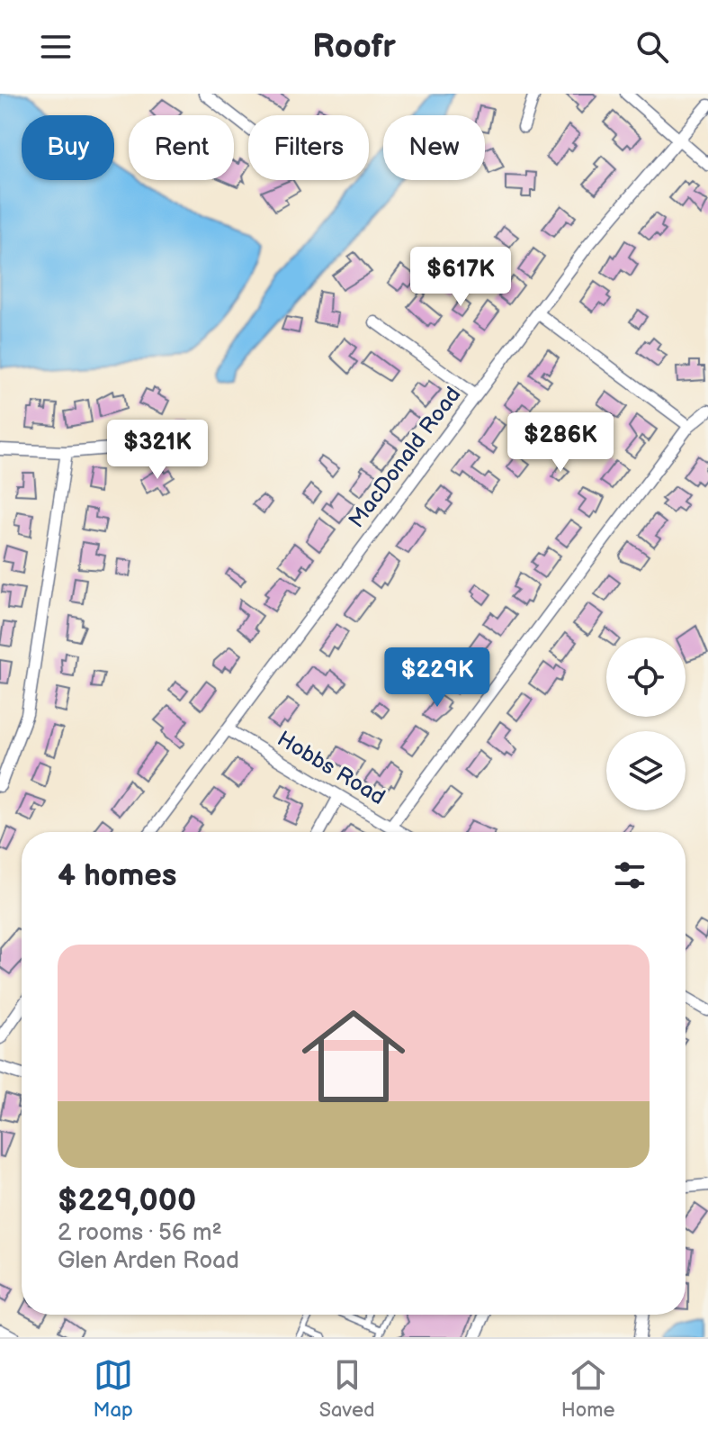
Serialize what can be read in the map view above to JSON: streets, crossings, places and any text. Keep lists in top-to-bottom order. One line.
{"streets":{"street":["MacDonald Road","Hobbs Road"]},"crossings":[["MacDonald Road","Hobbs Road"]],"page":{"header":"Roofr","chip":["Buy","Rent","Filters","New"],"price":["$617K","$286K","$321K","$229K"],"heading":"4 homes","list":[{"name":"$229,000","note":"2 rooms · 56 m² · Glen Arden Road"}],"tabs":["Map","Saved","Home"]}}
